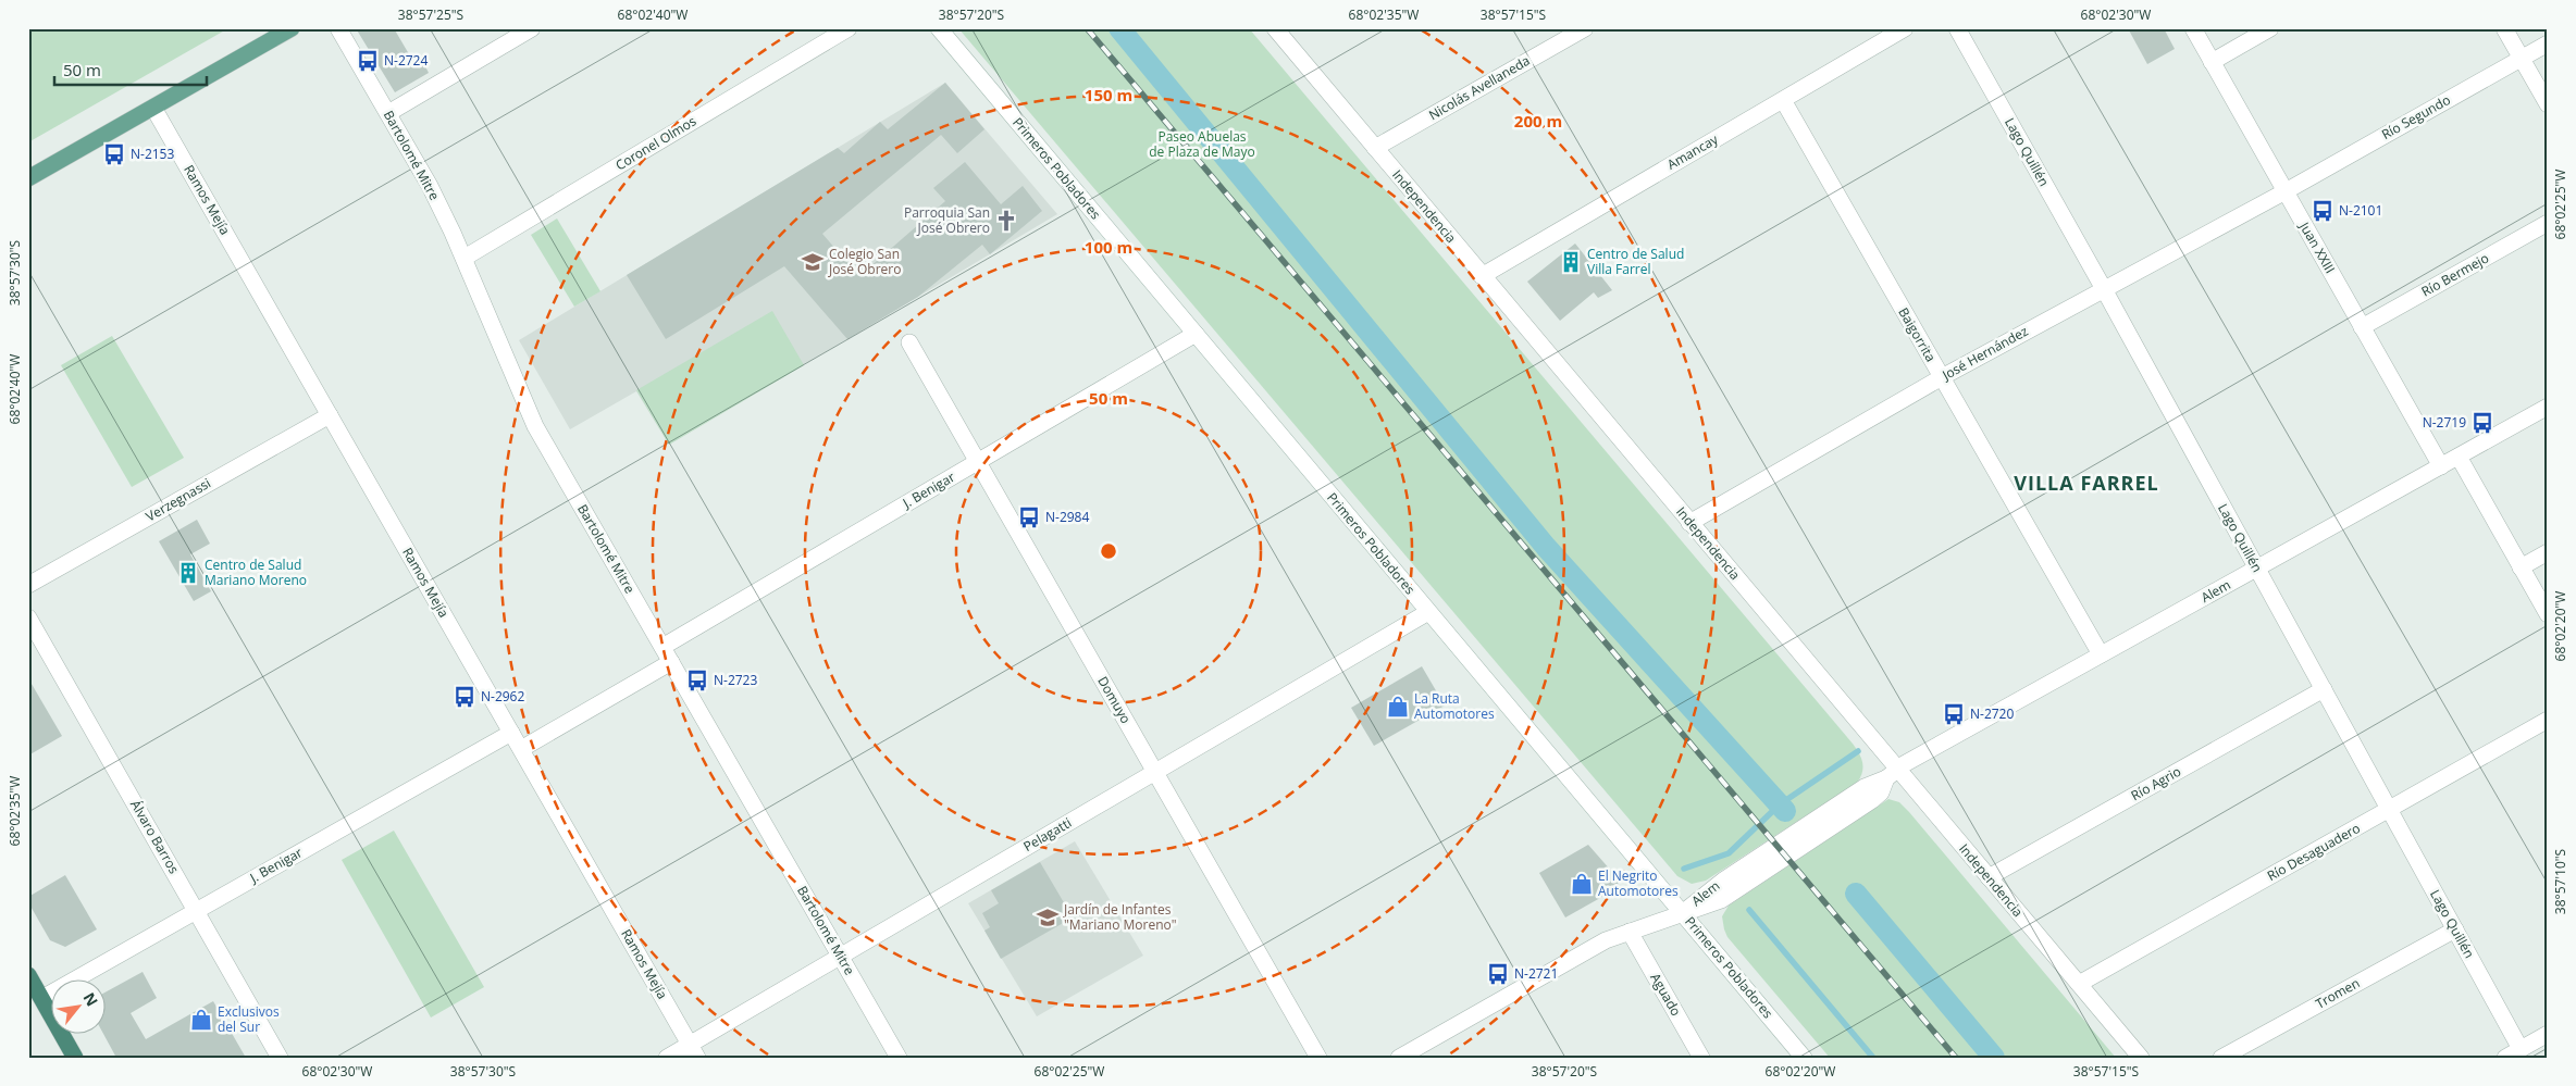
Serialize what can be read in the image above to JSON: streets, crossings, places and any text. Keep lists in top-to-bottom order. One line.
{"streets":{"street":["Nicolás Avellaneda","Río Segundo","Coronel Olmos","Amancay","Lago Quillén","Bartolomé Mitre","Primeros Pobladores","Ramos Mejía","Independencia","Juan XXIII","Río Bermejo","Baigorrita","José Hernández","J. Benigar","Verzegnassi","Alem","Domuyo","Río Agrio","Pelagatti","Álvaro Barros","Río Desaguadero","Tromen","Aguado"]},"crossings":[["Nicolás Avellaneda","Independencia"],["Río Segundo","Juan XXIII"],["Río Segundo","José Hernández"],["Coronel Olmos","Bartolomé Mitre"],["Amancay","Independencia"],["Amancay","Baigorrita"],["Lago Quillén","José Hernández"],["Lago Quillén","Alem"],["Lago Quillén","Río Agrio"],["Lago Quillén","Río Desaguadero"],["Lago Quillén","Tromen"],["Bartolomé Mitre","J. Benigar"],["Bartolomé Mitre","Pelagatti"],["Primeros Pobladores","J. Benigar"],["Primeros Pobladores","Alem"],["Primeros Pobladores","Pelagatti"],["Ramos Mejía","J. Benigar"],["Ramos Mejía","Verzegnassi"],["Ramos Mejía","Pelagatti"],["Independencia","José Hernández"],["Independencia","Alem"],["Independencia","Río Agrio"],["Independencia","Río Desaguadero"],["Juan XXIII","Río Bermejo"],["Juan XXIII","José Hernández"],["Juan XXIII","Alem"],["Baigorrita","José Hernández"],["Baigorrita","Alem"],["J. Benigar","Domuyo"],["J. Benigar","Álvaro Barros"],["Alem","Aguado"],["Domuyo","Pelagatti"]],"districts":["VILLA FARREL"],"parks":["Paseo Abuelas de Plaza de Mayo"],"places":{"bus stop":["N-2724","N-2153","N-2101","N-2719","N-2984","N-2723","N-2962","N-2720","N-2721"],"church":["Parroquia San José Obrero"],"school or university":["Colegio San José Obrero","Jardín de Infantes \"Mariano Moreno\""],"building":["Centro de Salud Villa Farrel","Centro de Salud Mariano Moreno"],"shop":["La Ruta Automotores","El Negrito Automotores","Exclusivos del Sur"]},"scale_bar":"50 m","north":"top right","coordinates":["38°57'25\"S","68°02'40\"W","38°57'20\"S","68°02'35\"W","38°57'15\"S","68°02'30\"W","68°02'25\"W","38°57'30\"S","68°02'20\"W","38°57'10\"S"],"rings":["150 m","200 m","100 m","50 m"]}
